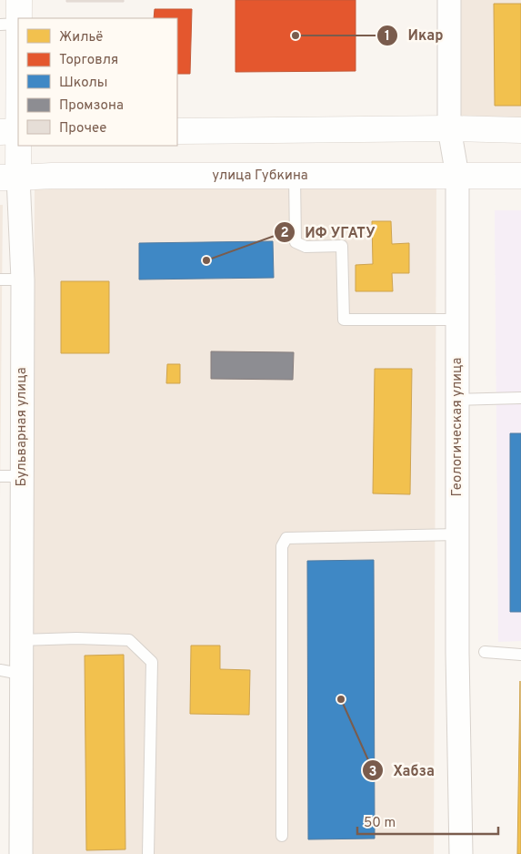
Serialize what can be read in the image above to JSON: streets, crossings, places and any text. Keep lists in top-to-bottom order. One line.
{"streets":{"main road":["улица Губкина","Бульварная улица"],"street":["Геологическая улица"]},"crossings":[["улица Губкина","Бульварная улица"],["улица Губкина","Геологическая улица"]],"places":["Икар","ИФ УГАТУ","Хабза"],"legend":["Жильё","Торговля","Школы","Промзона","Прочее"],"scale_bar":"50 m"}
